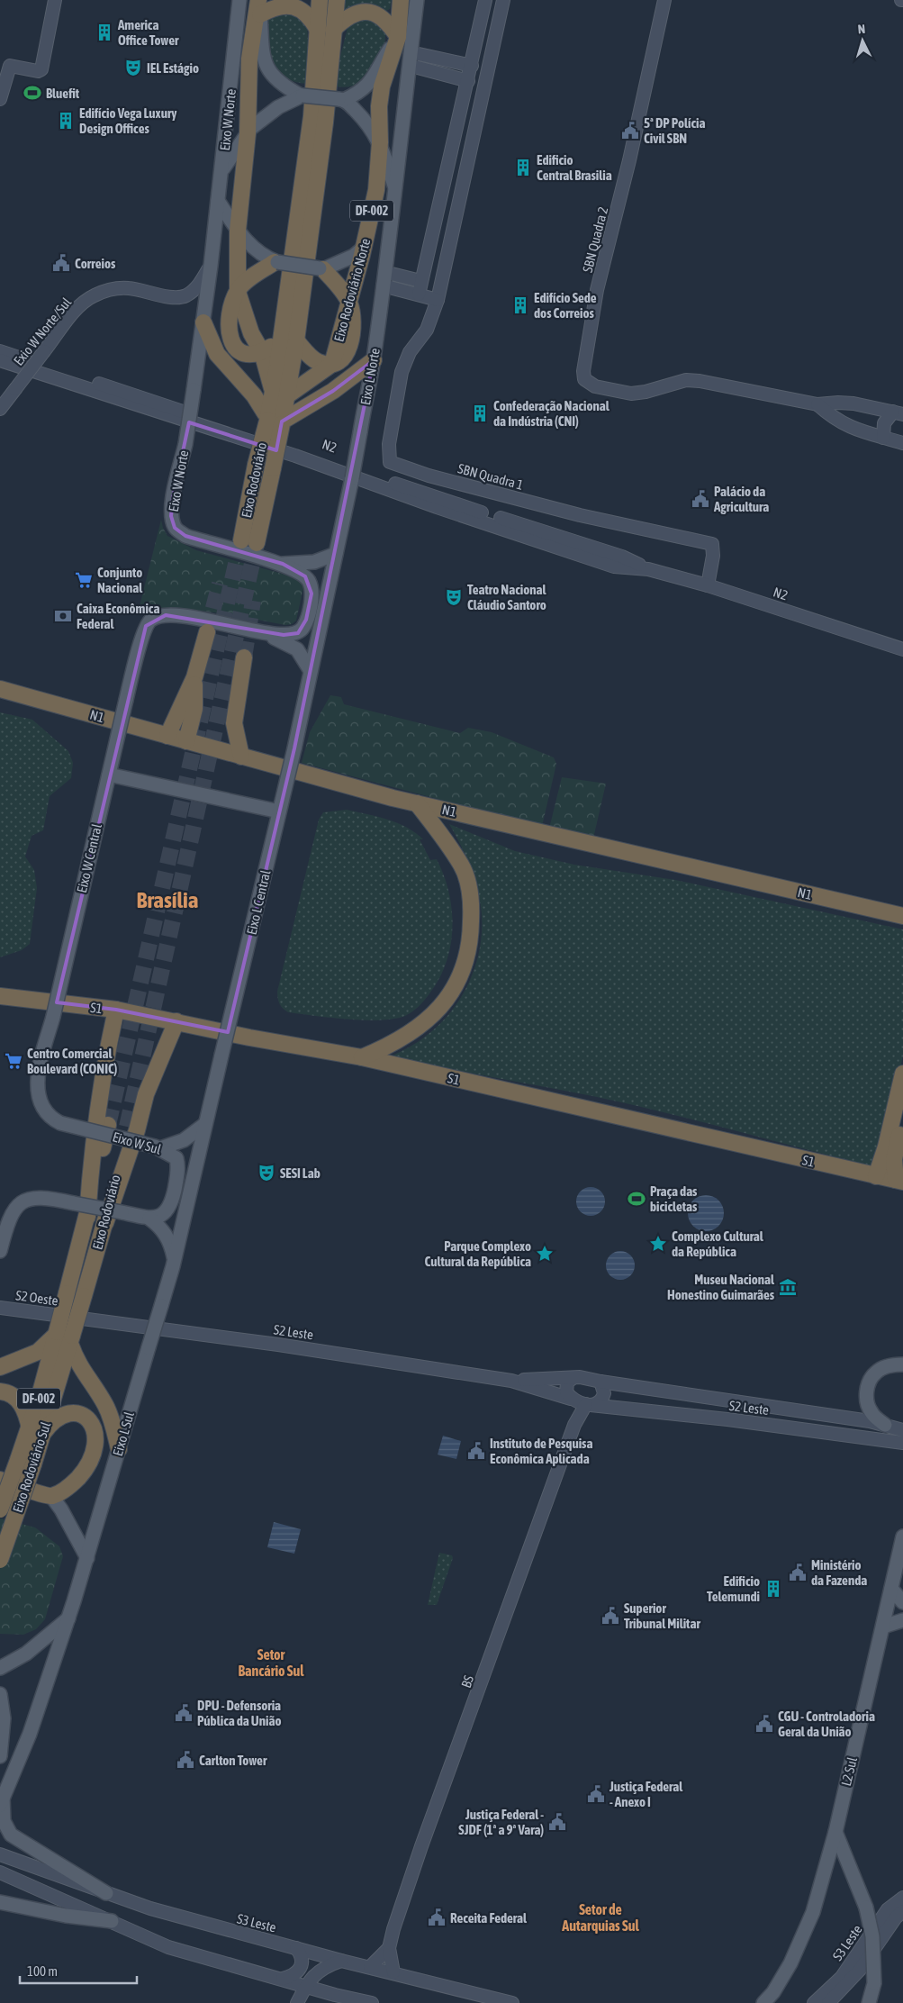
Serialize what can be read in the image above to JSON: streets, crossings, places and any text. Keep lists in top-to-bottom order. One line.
{"streets":{"highway":["DF-002","Eixo Rodoviário Norte","Eixo Rodoviário","N1","S1","Eixo Rodoviário Sul"],"main road":["Eixo W Norte","SBN Quadra 2","Exio W Norte/Sul","Eixo L Norte","N2","SBN Quadra 1","Eixo W Central","Eixo L Central","Eixo W Sul","S2 Oeste","S2 Leste","Eixo L Sul","BS","L2 Sul","S3 Leste"]},"crossings":[["Eixo W Norte","Exio W Norte/Sul"],["Eixo W Norte","Eixo W Central"],["Eixo L Norte","Eixo L Central"],["N2","SBN Quadra 1"],["Eixo Rodoviário","Eixo Rodoviário Sul"],["Eixo W Central","Eixo W Sul"],["Eixo L Central","Eixo L Sul"],["S2 Oeste","S2 Leste"],["S2 Leste","BS"],["BS","S3 Leste"]],"districts":["Brasília","Setor Bancário Sul","Setor de Autarquias Sul"],"places":{"building":["America Office Tower","Edifício Vega Luxury Design Offices","Edificio Central Brasilia","Edifício Sede dos Correios","Confederação Nacional da Indústria (CNI)","Edificio Telemundi"],"theatre":["IEL Estágio","Teatro Nacional Cláudio Santoro","SESI Lab"],"sports":["Bluefit","Praça das bicicletas"],"public building":["5ª DP Polícia Civil SBN","Correios","Palácio da Agricultura","Instituto de Pesquisa Econômica Aplicada","Ministério da Fazenda","Superior Tribunal Militar","DPU - Defensoria Pública da União","CGU - Controladoria Geral da União","Carlton Tower","Justiça Federal - Anexo I","Justiça Federal - SJDF (1ª a 9ª Vara)","Receita Federal"],"supermarket":["Conjunto Nacional","Centro Comercial Boulevard (CONIC)"],"bank":["Caixa Econômica Federal"],"place":["Complexo Cultural da República","Parque Complexo Cultural da República"],"museum":["Museu Nacional Honestino Guimarães"]},"scale_bar":"100 m","north":"top"}
